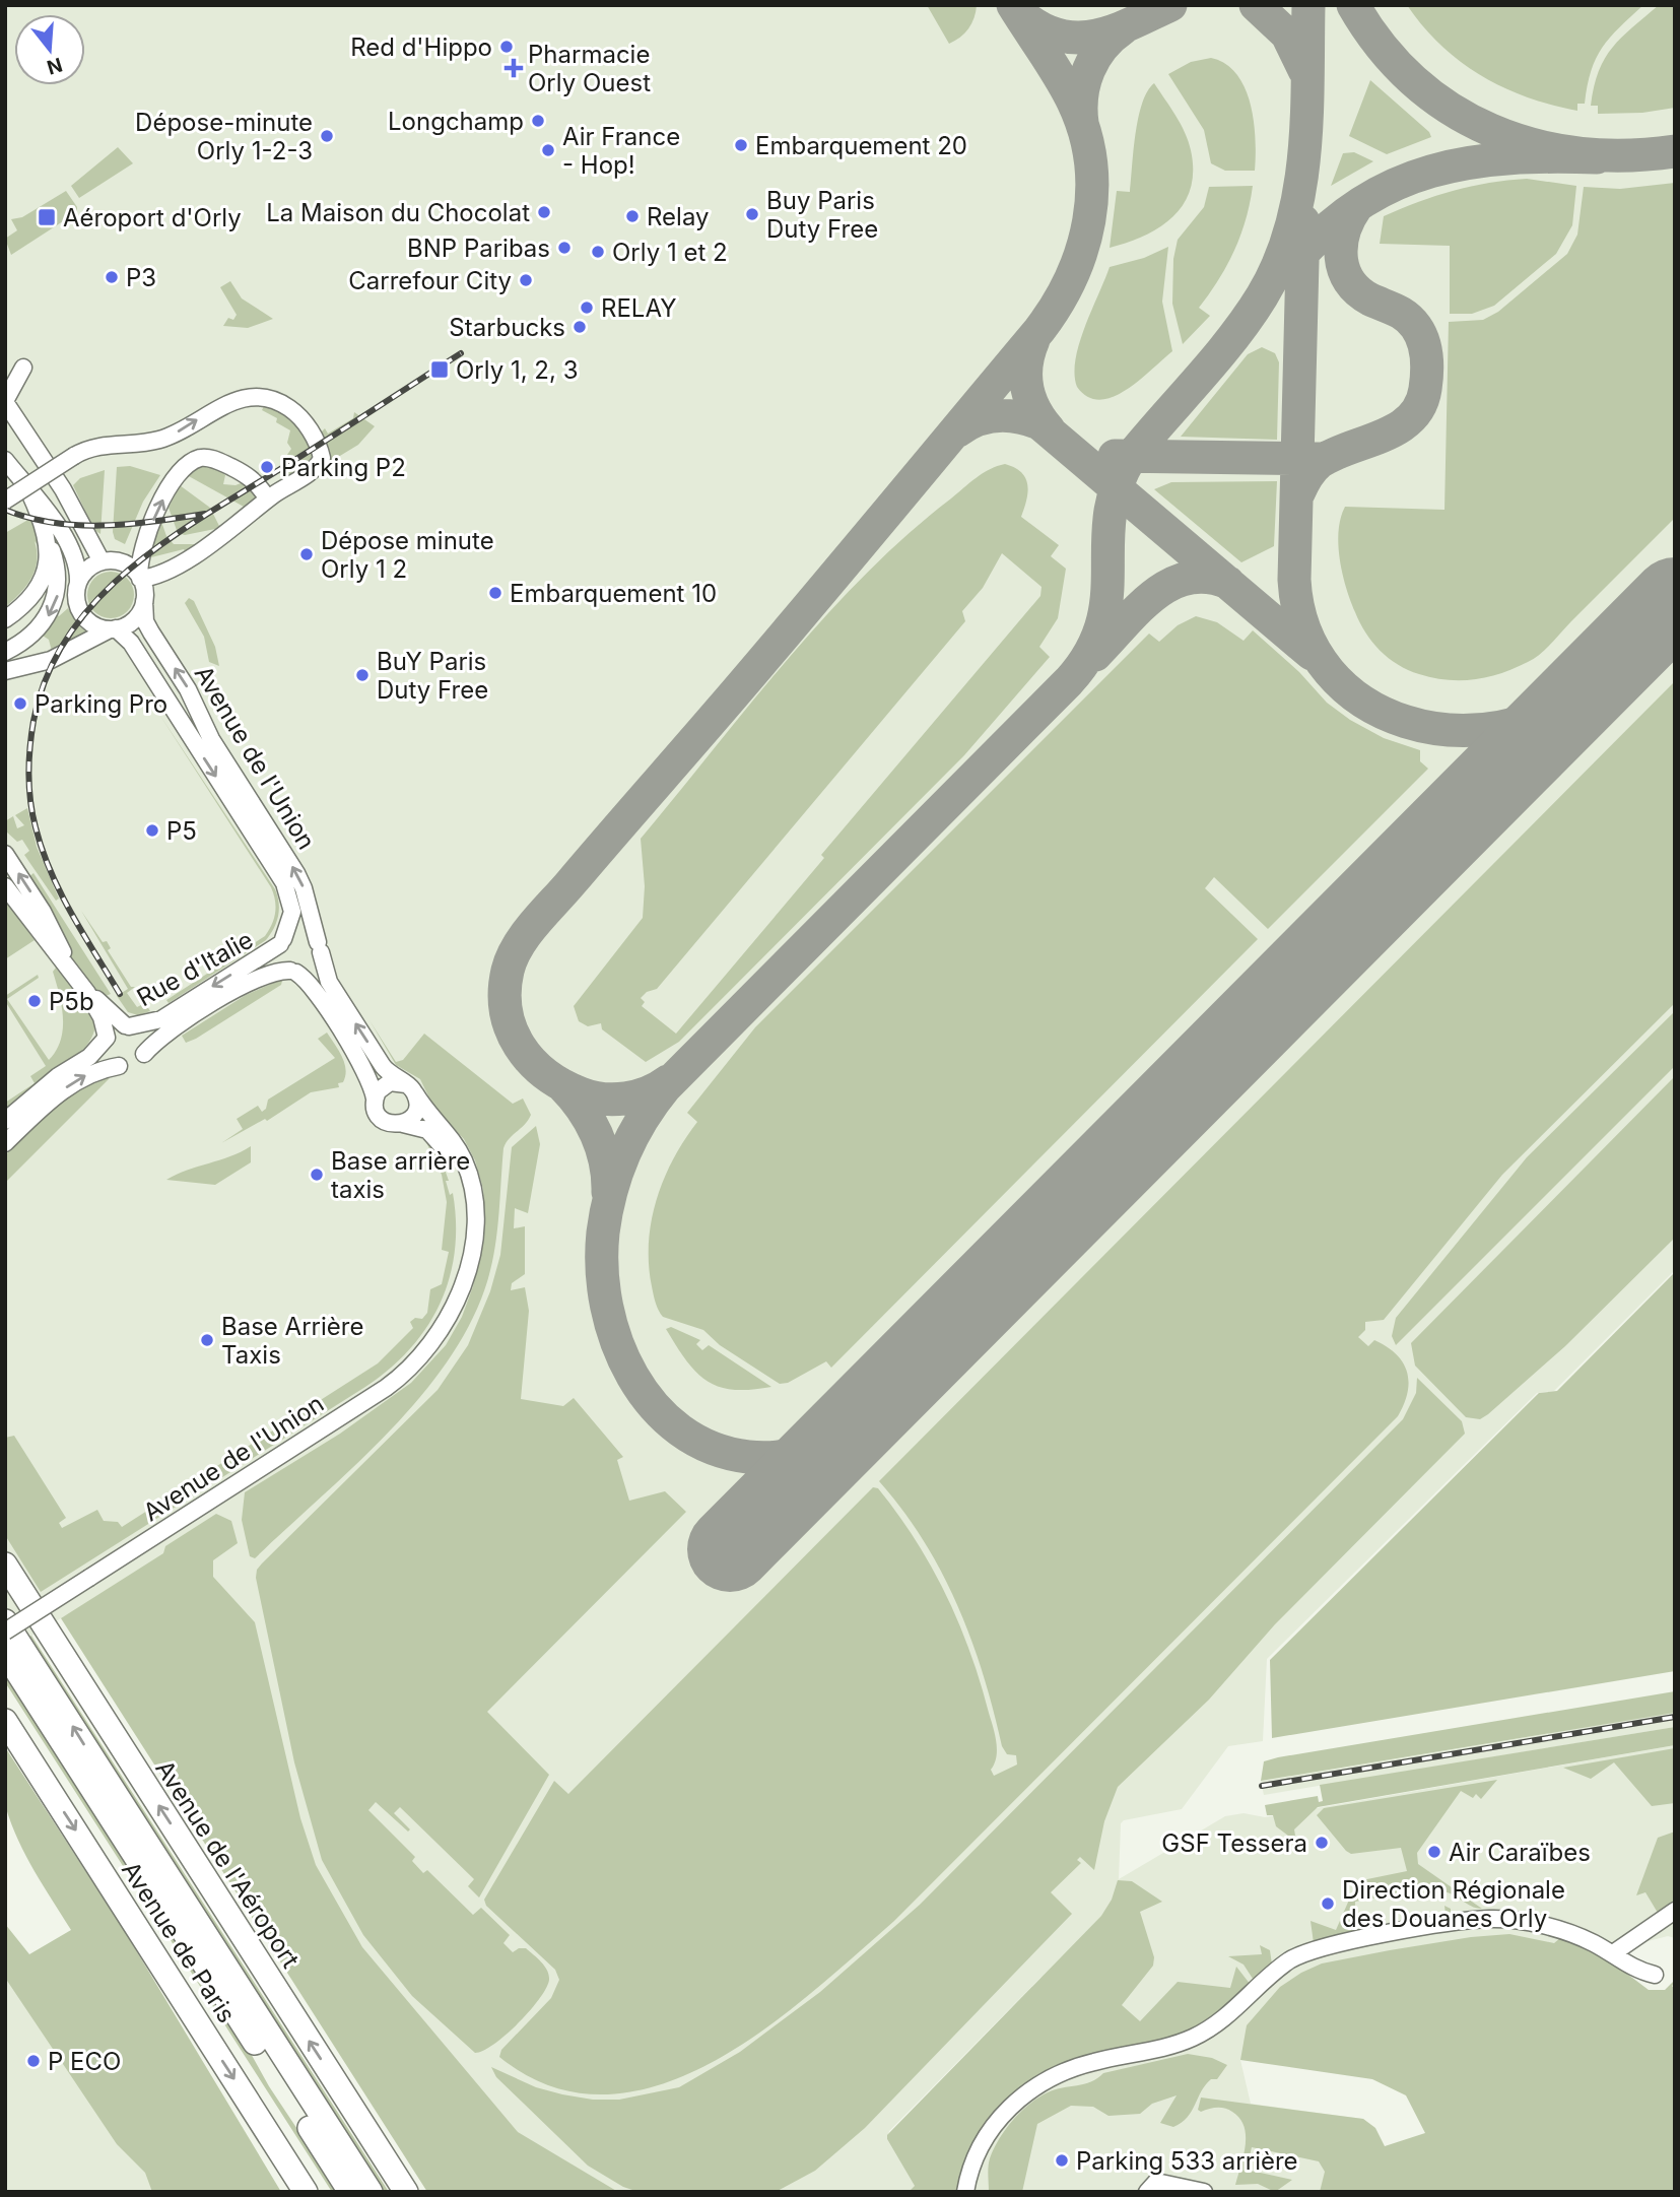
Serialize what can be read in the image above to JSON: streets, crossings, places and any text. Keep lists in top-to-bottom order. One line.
{"streets":{"highway":["Avenue de l'Aéroport","Avenue de Paris"],"street":["Avenue de l'Union","Rue d'Italie"]},"crossings":[["Avenue de l'Union","Rue d'Italie"]],"places":{"other":["Red d'Hippo","Longchamp","Dépose-minute Orly 1-2-3","Embarquement 20","Air France - Hop!","La Maison du Chocolat","Buy Paris Duty Free","Relay","BNP Paribas","Orly 1 et 2","P3","Carrefour City","RELAY","Starbucks","Parking P2","Dépose minute Orly 1 2","Embarquement 10","BuY Paris Duty Free","Parking Pro","P5","P5b","Base arrière taxis","Base Arrière Taxis","GSF Tessera","Air Caraïbes","Direction Régionale des Douanes Orly","P ECO","Parking 533 arrière"],"health":["Pharmacie Orly Ouest"],"transit":["Aéroport d'Orly","Orly 1, 2, 3"]},"north":"bottom"}
